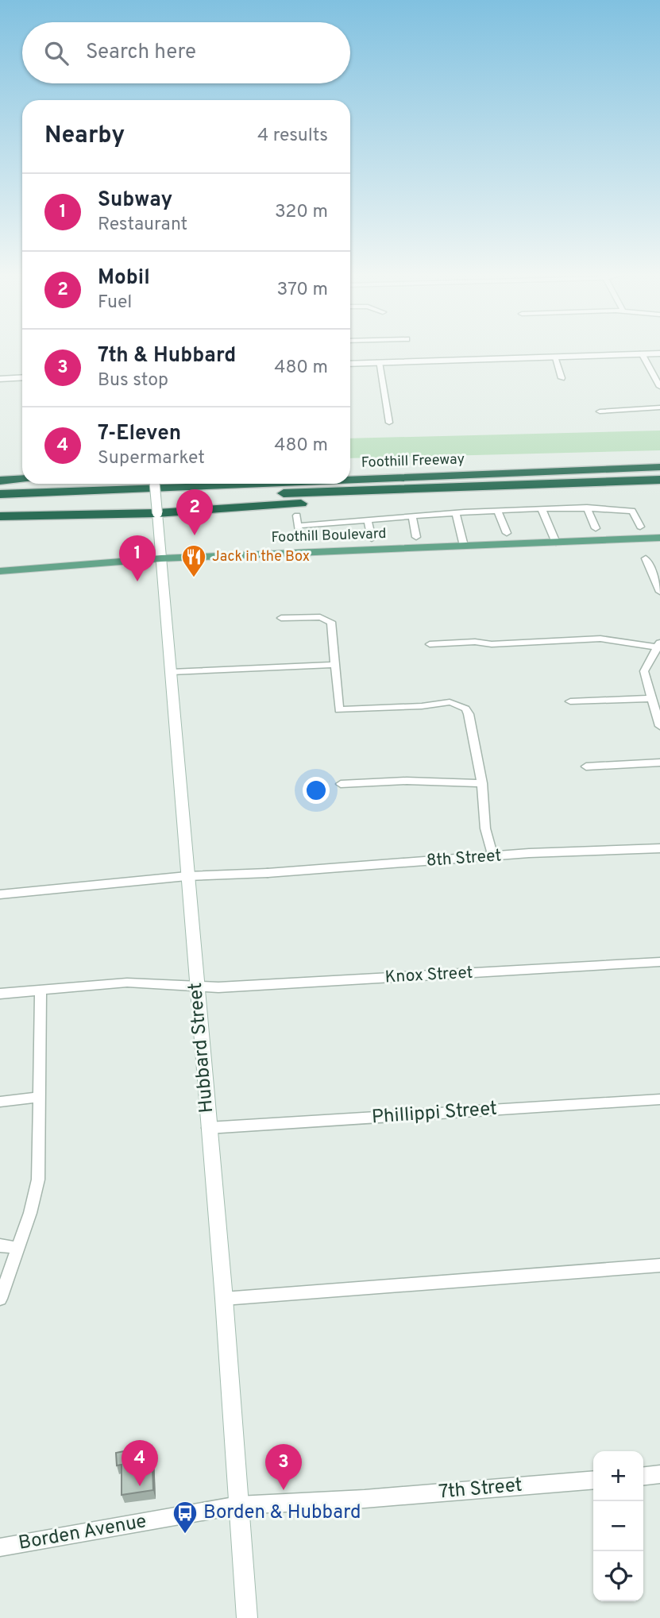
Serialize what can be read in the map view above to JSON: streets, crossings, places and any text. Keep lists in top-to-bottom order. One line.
{"streets":{"highway":["Foothill Freeway"],"main road":["Foothill Boulevard","Hubbard Street"],"street":["8th Street","Knox Street","Phillippi Street","7th Street","Borden Avenue"]},"crossings":[["Foothill Boulevard","Hubbard Street"],["Knox Street","Hubbard Street"],["Hubbard Street","Phillippi Street"],["Hubbard Street","Borden Avenue"],["7th Street","Borden Avenue"]],"places":{"restaurant":["Jack in the Box"],"bus stop":["Borden & Hubbard"]},"page":{"search":"Search here","heading":["Nearby","4 results"],"list":[{"mark":"1","name":"Subway","note":"Restaurant","value":"320 m"},{"mark":"2","name":"Mobil","note":"Fuel","value":"370 m"},{"mark":"3","name":"7th & Hubbard","note":"Bus stop","value":"480 m"},{"mark":"4","name":"7-Eleven","note":"Supermarket","value":"480 m"}],"pins":["2","1","4","3"],"map_buttons":["+","−"]}}
